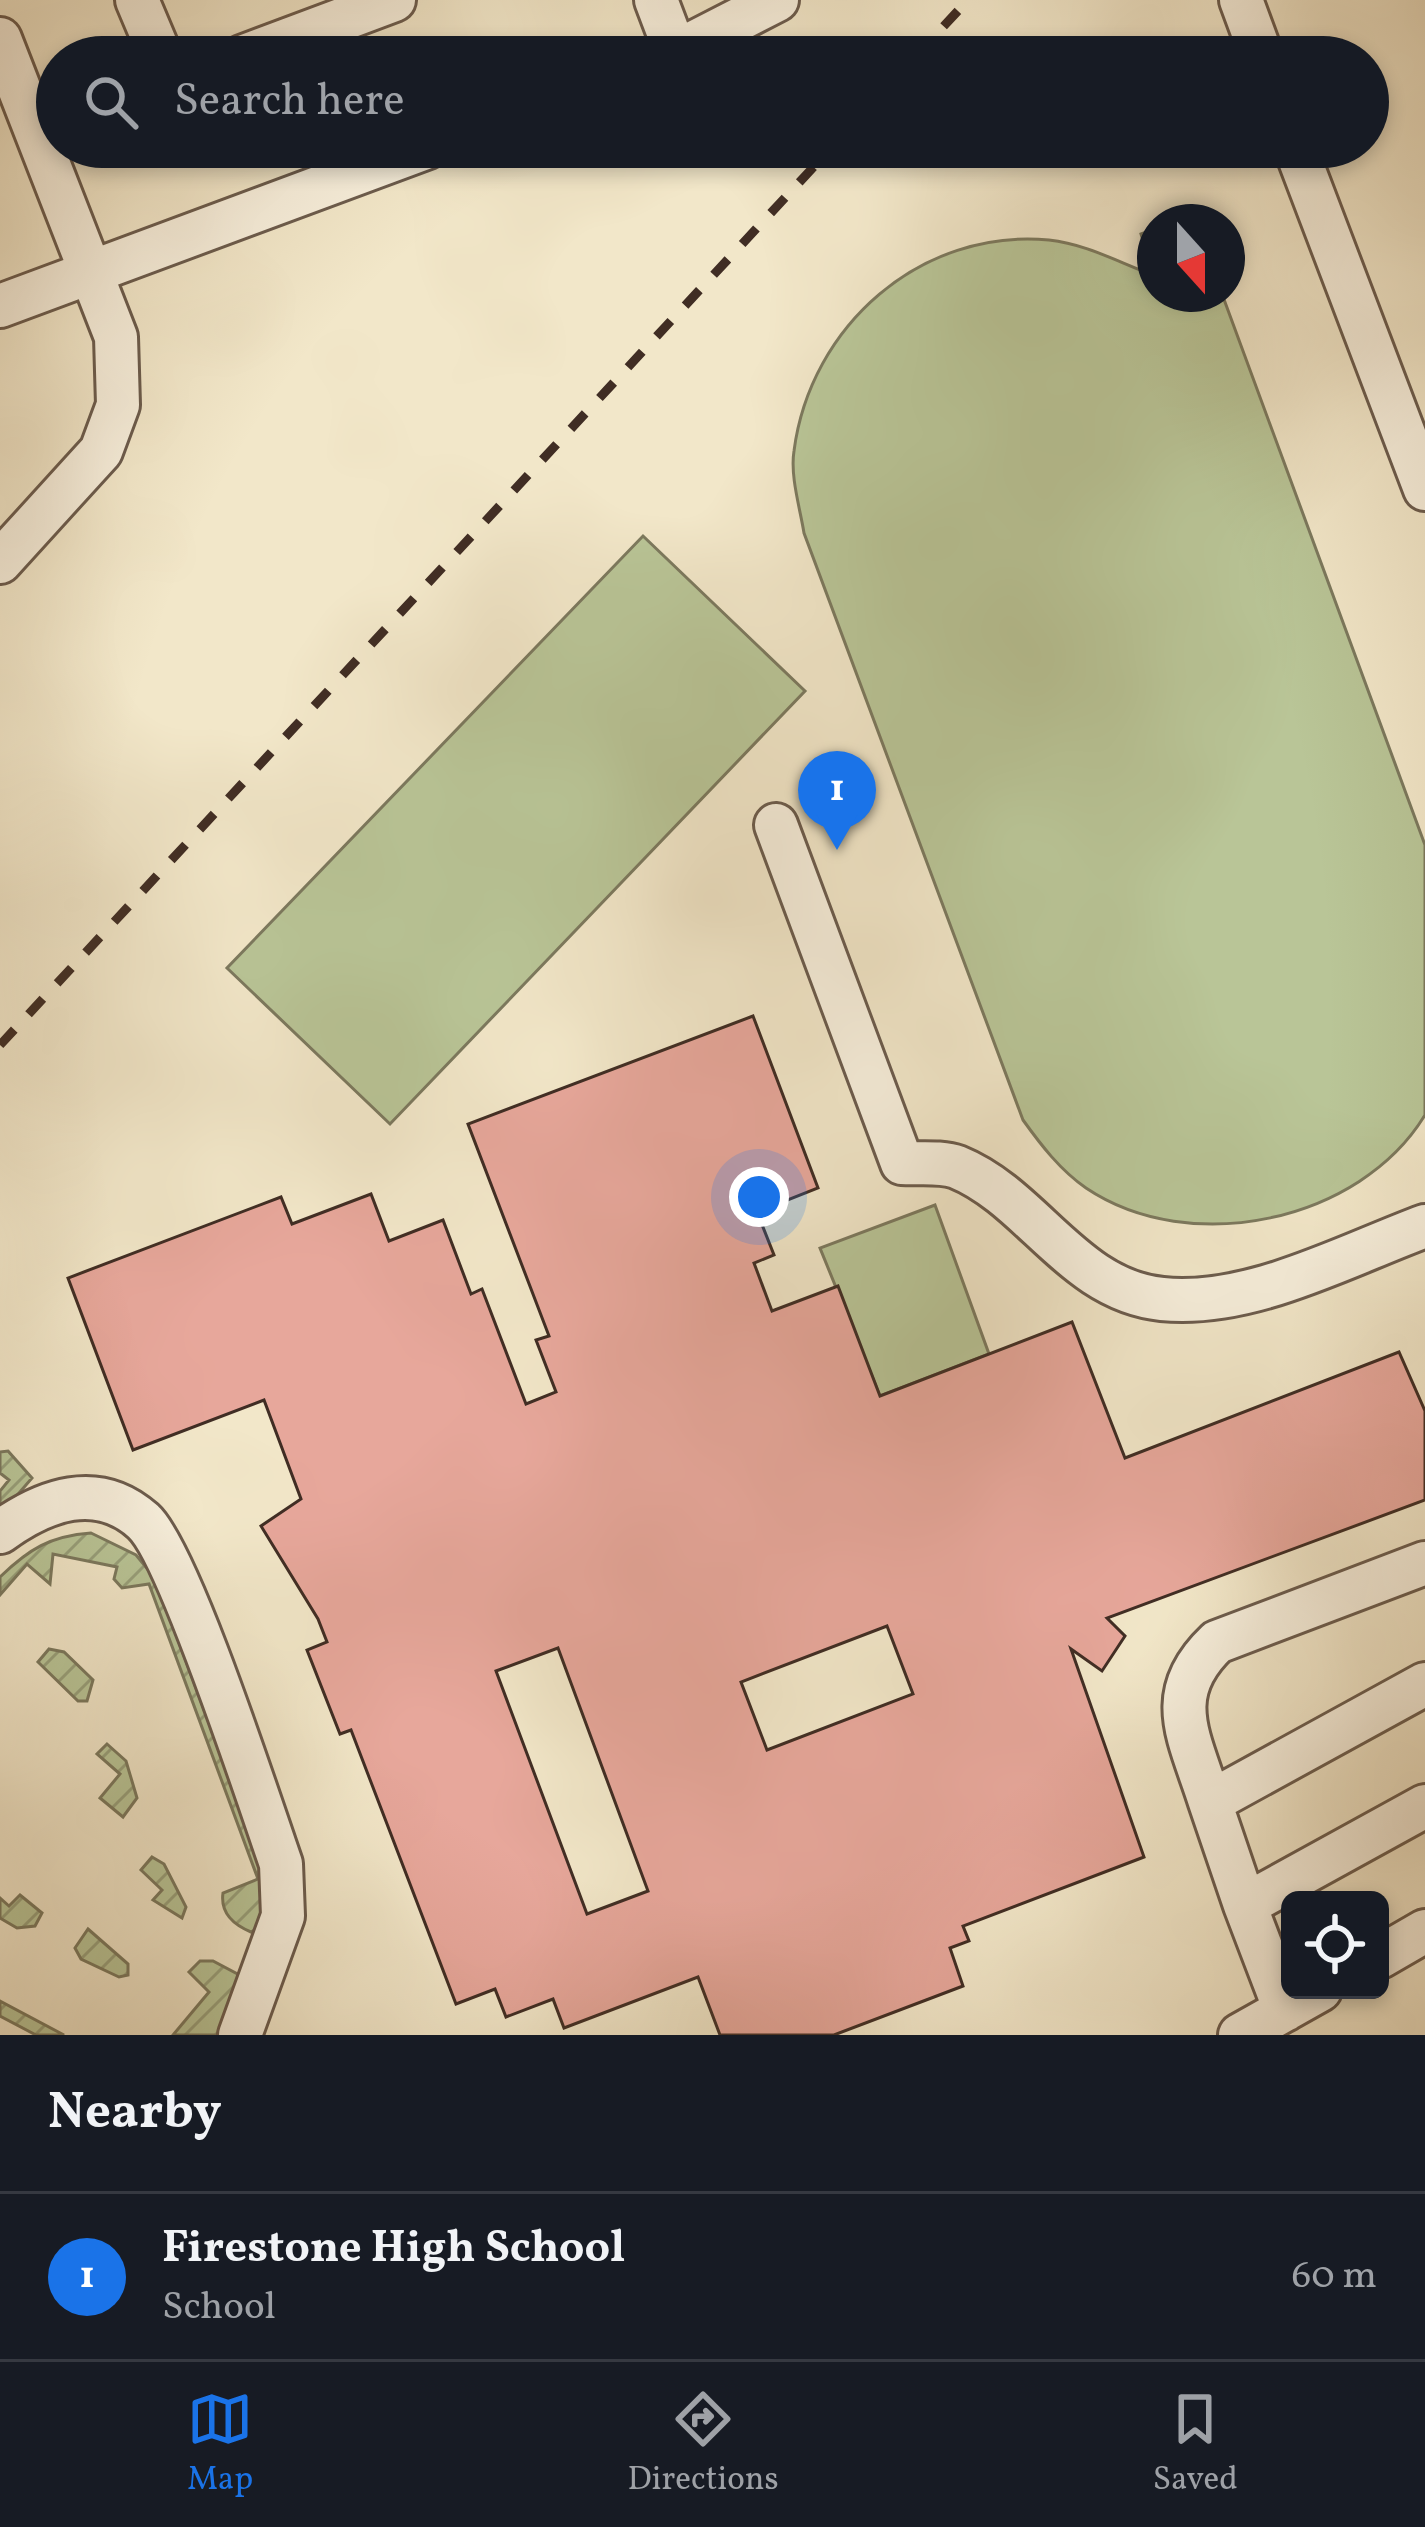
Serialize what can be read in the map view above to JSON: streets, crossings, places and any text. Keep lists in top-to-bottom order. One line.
{"north":"bottom","page":{"search":"Search here","pins":"1","heading":"Nearby","list":[{"mark":"1","name":"Firestone High School","note":"School","value":"60 m"}],"nav":["Map","Directions","Saved"]}}
